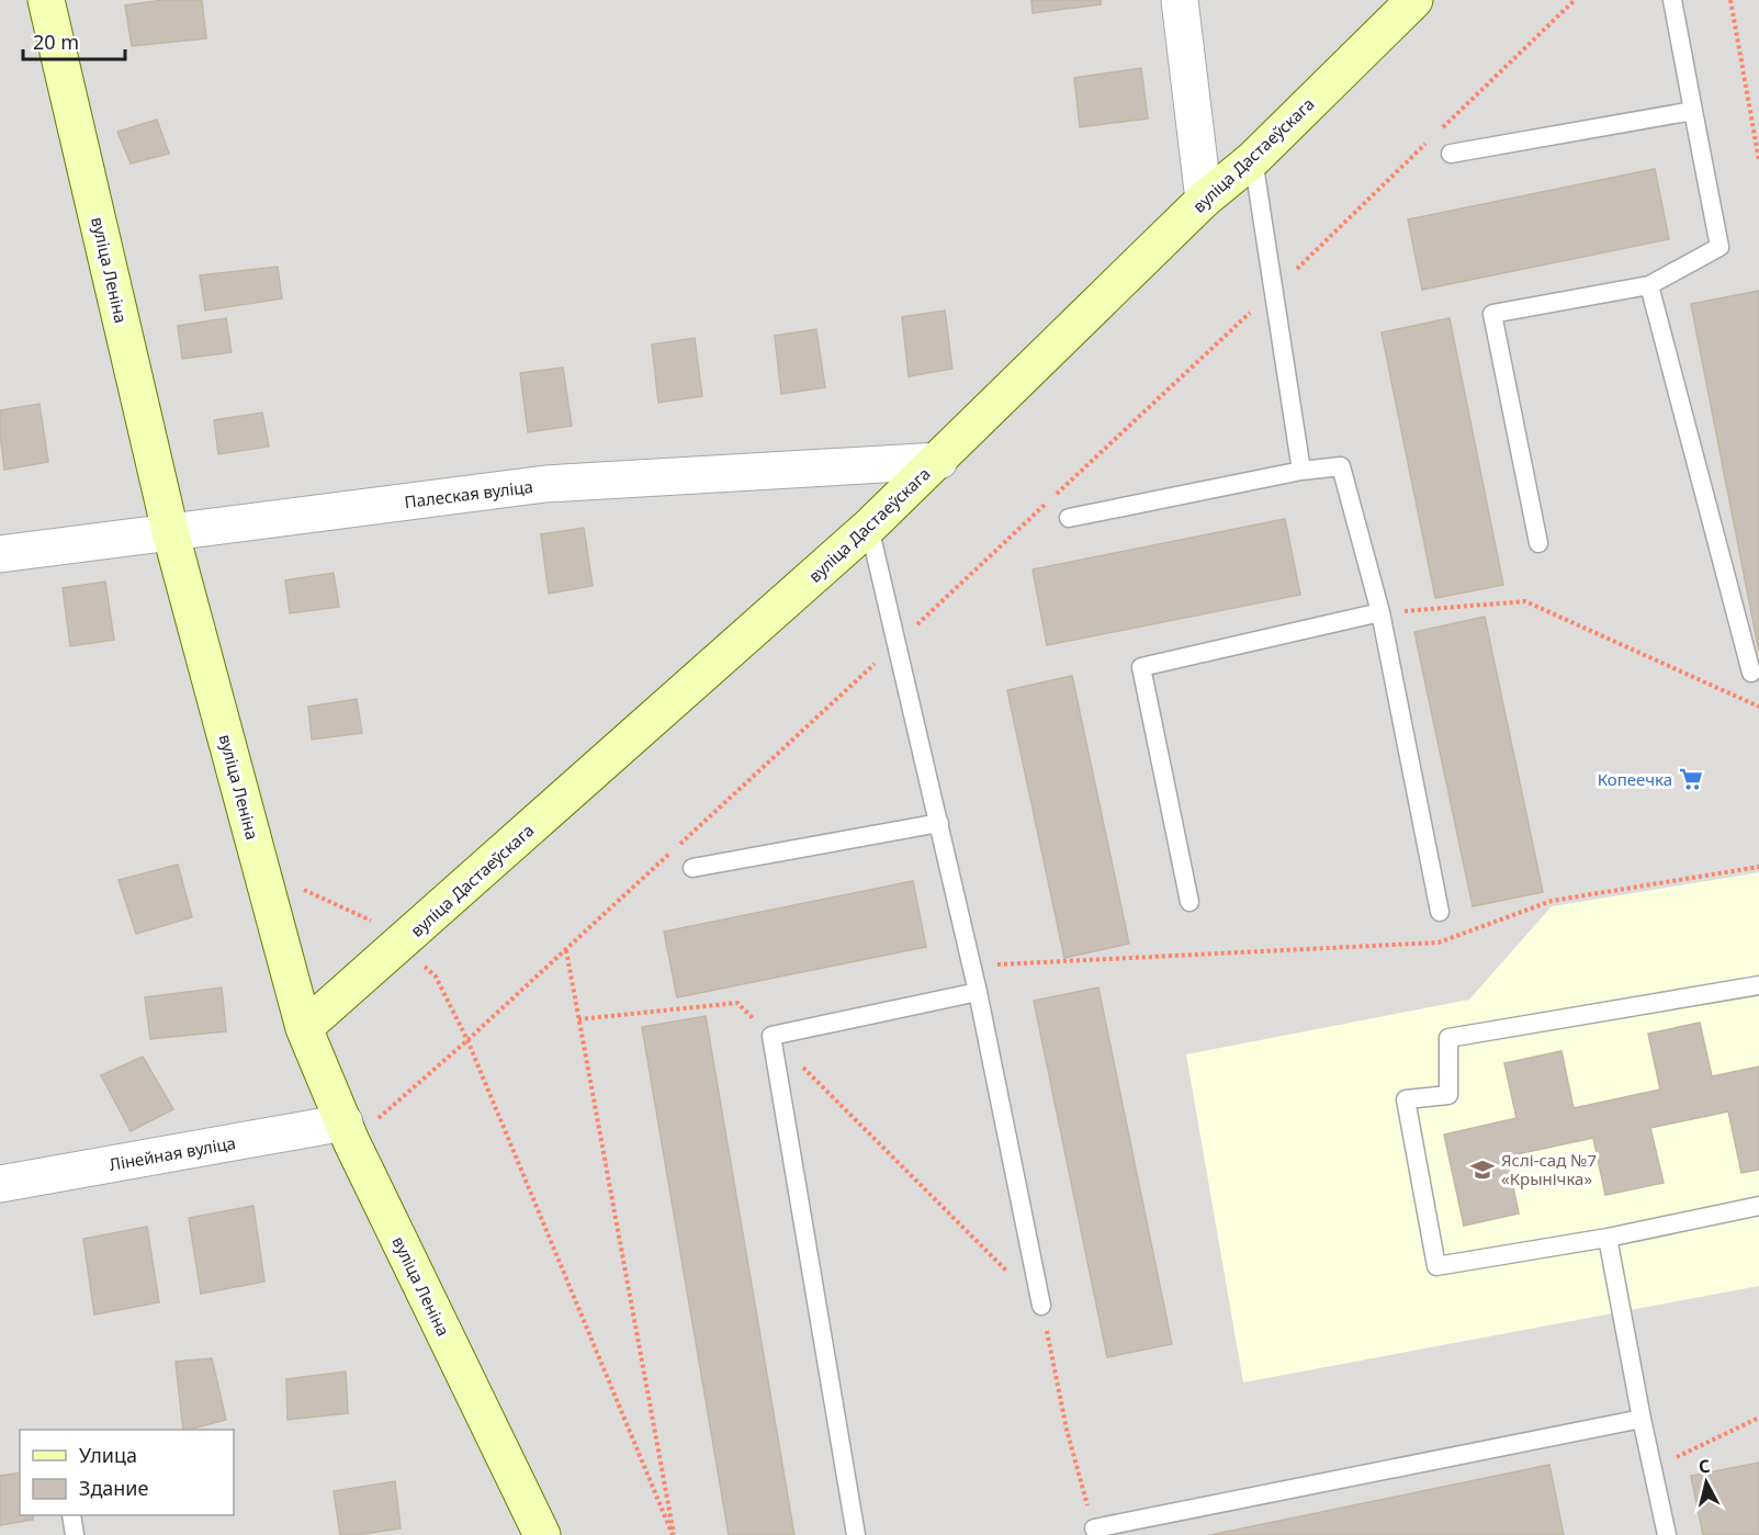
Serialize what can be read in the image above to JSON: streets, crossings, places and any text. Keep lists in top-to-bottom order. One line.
{"streets":{"street":["вуліца Дастаеўскага","вуліца Леніна","Палеская вуліца","Лінейная вуліца"]},"crossings":[["вуліца Дастаеўскага","вуліца Леніна"],["вуліца Дастаеўскага","Палеская вуліца"],["вуліца Леніна","Палеская вуліца"],["вуліца Леніна","Лінейная вуліца"]],"places":{"supermarket":["Копеечка"],"school or university":["Яслі-сад №7 «Крынічка»"]},"legend":["Улица","Здание"],"scale_bar":"20 m","north":"top"}
